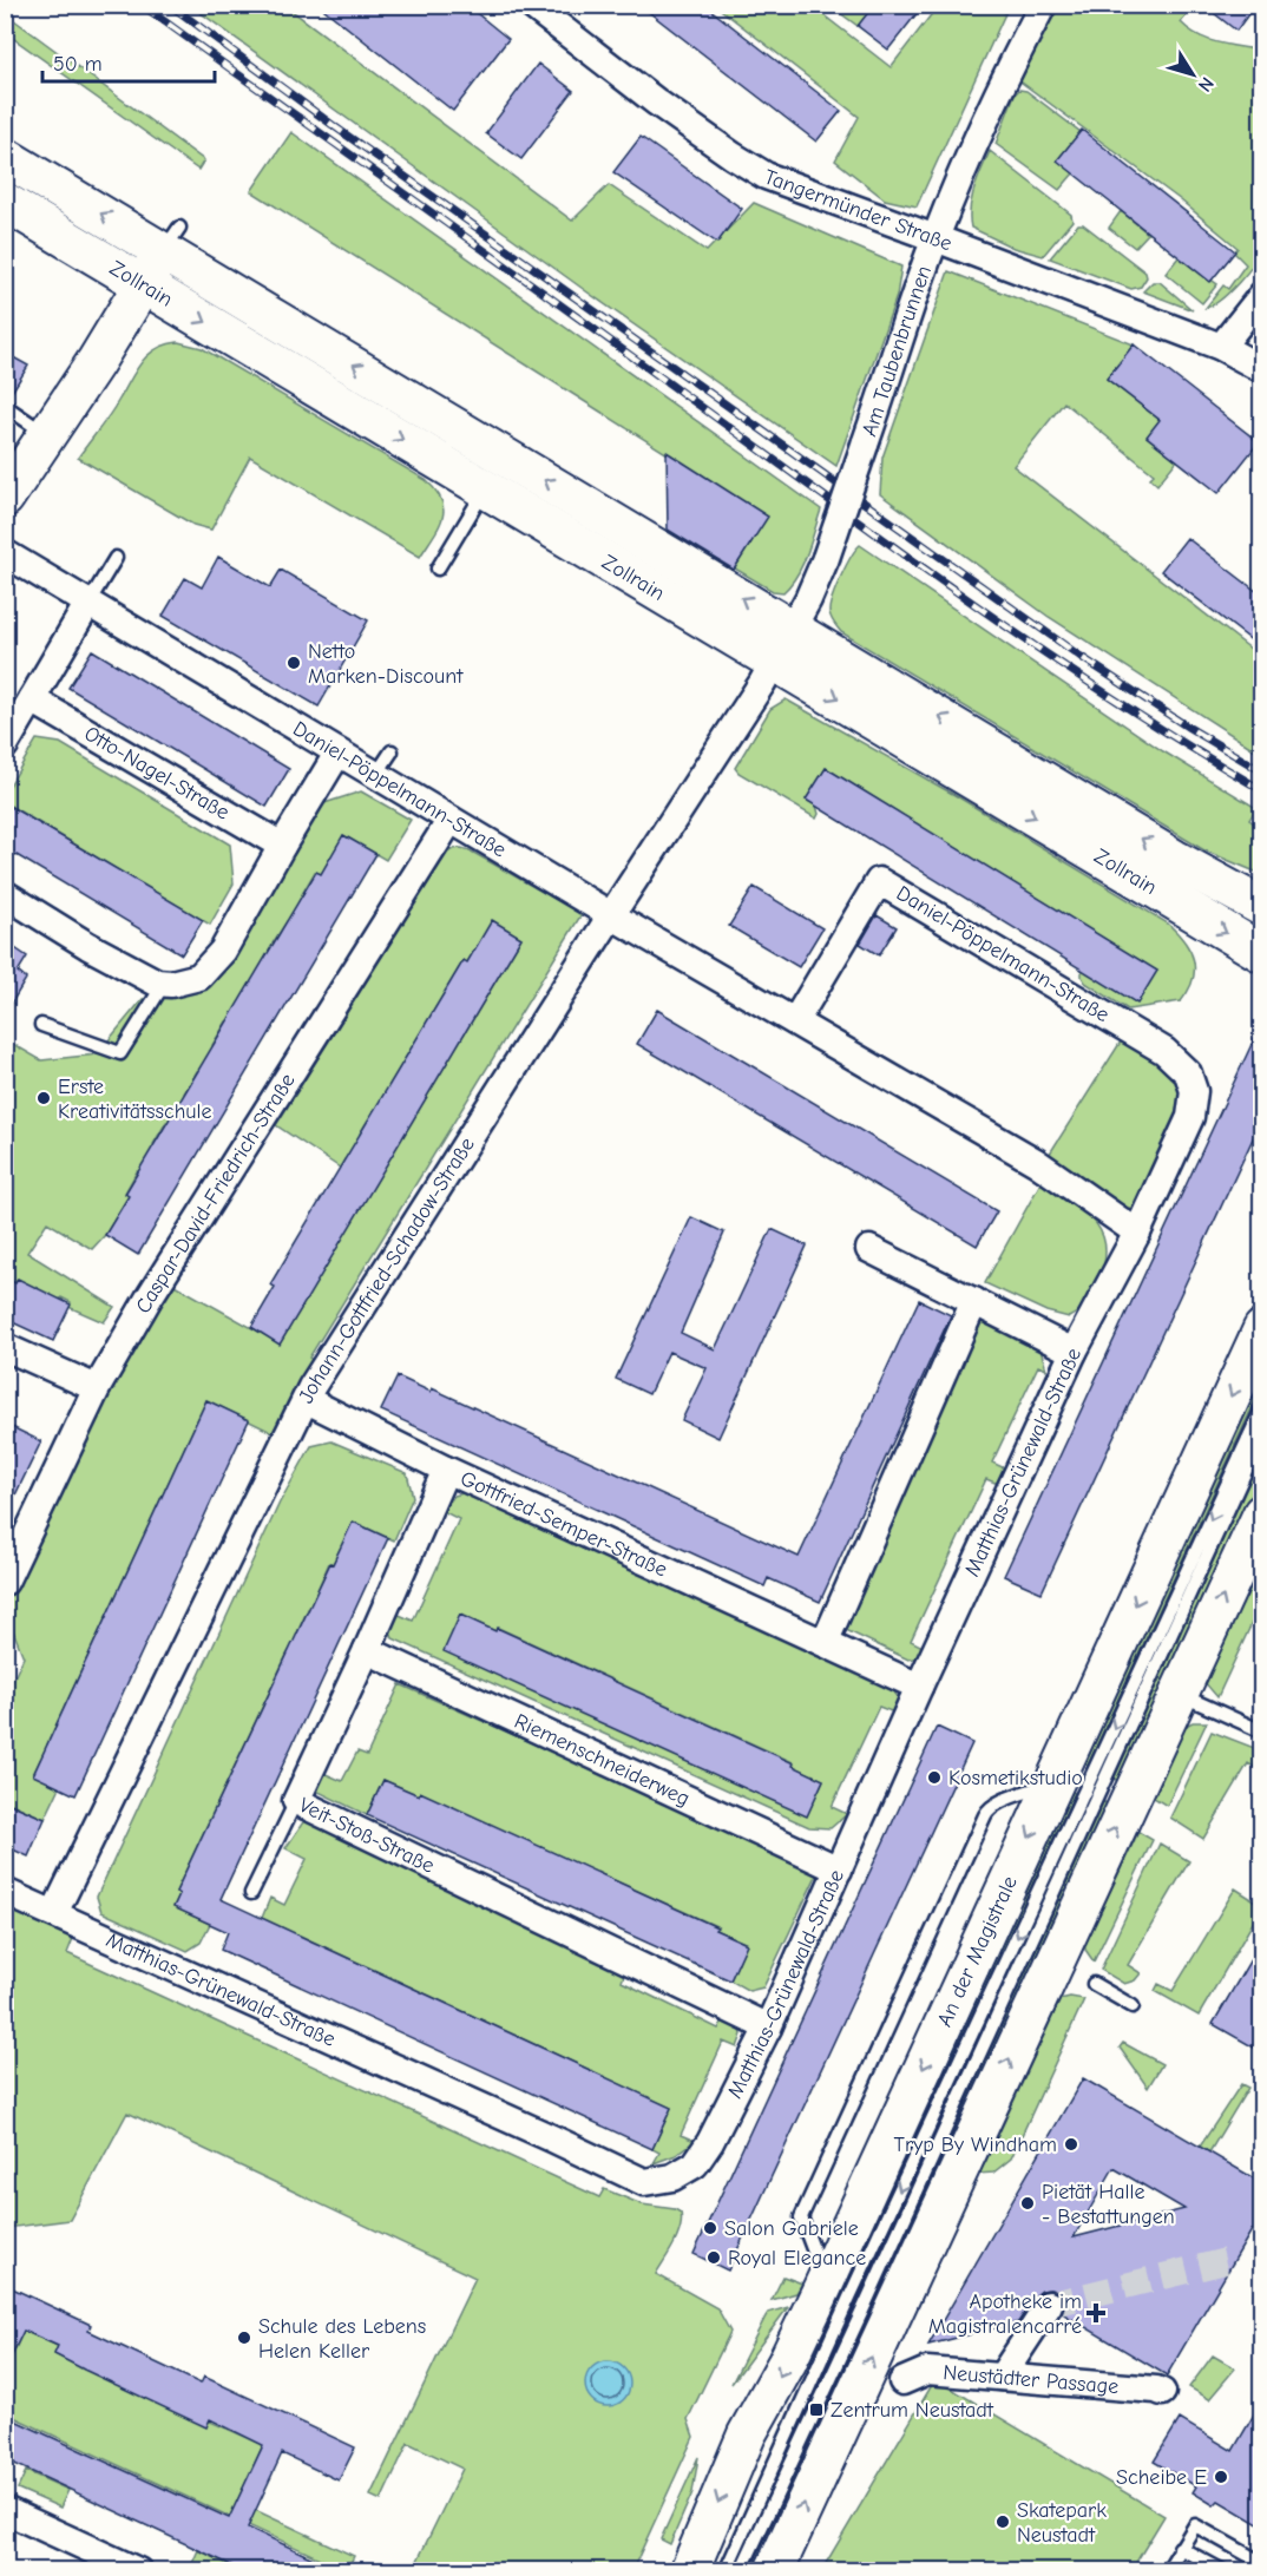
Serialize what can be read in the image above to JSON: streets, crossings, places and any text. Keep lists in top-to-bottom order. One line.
{"streets":{"main road":["Zollrain","An der Magistrale"],"street":["Tangermünder Straße","Am Taubenbrunnen","Otto-Nagel-Straße","Daniel-Pöppelmann-Straße","Caspar-David-Friedrich-Straße","Johann-Gottfried-Schadow-Straße","Matthias-Grünewald-Straße","Gottfried-Semper-Straße","Riemenschneiderweg","Veit-Stoß-Straße","Neustädter Passage"]},"crossings":[["Tangermünder Straße","Am Taubenbrunnen"],["Zollrain","Am Taubenbrunnen"],["Zollrain","Johann-Gottfried-Schadow-Straße"],["Am Taubenbrunnen","Johann-Gottfried-Schadow-Straße"],["Daniel-Pöppelmann-Straße","Caspar-David-Friedrich-Straße"],["Daniel-Pöppelmann-Straße","Johann-Gottfried-Schadow-Straße"],["Daniel-Pöppelmann-Straße","Matthias-Grünewald-Straße"],["Johann-Gottfried-Schadow-Straße","Matthias-Grünewald-Straße"],["Johann-Gottfried-Schadow-Straße","Gottfried-Semper-Straße"],["Matthias-Grünewald-Straße","Gottfried-Semper-Straße"],["Matthias-Grünewald-Straße","Riemenschneiderweg"],["Matthias-Grünewald-Straße","Veit-Stoß-Straße"],["Gottfried-Semper-Straße","Veit-Stoß-Straße"],["Riemenschneiderweg","Veit-Stoß-Straße"]],"places":{"other":["Netto Marken-Discount","Erste Kreativitätsschule","Kosmetikstudio","Tryp By Windham","Pietät Halle - Bestattungen","Salon Gabriele","Royal Elegance","Schule des Lebens Helen Keller","Scheibe E","Skatepark Neustadt"],"health":["Apotheke im Magistralencarré"],"transit":["Zentrum Neustadt"]},"scale_bar":"50 m","north":"bottom right"}
